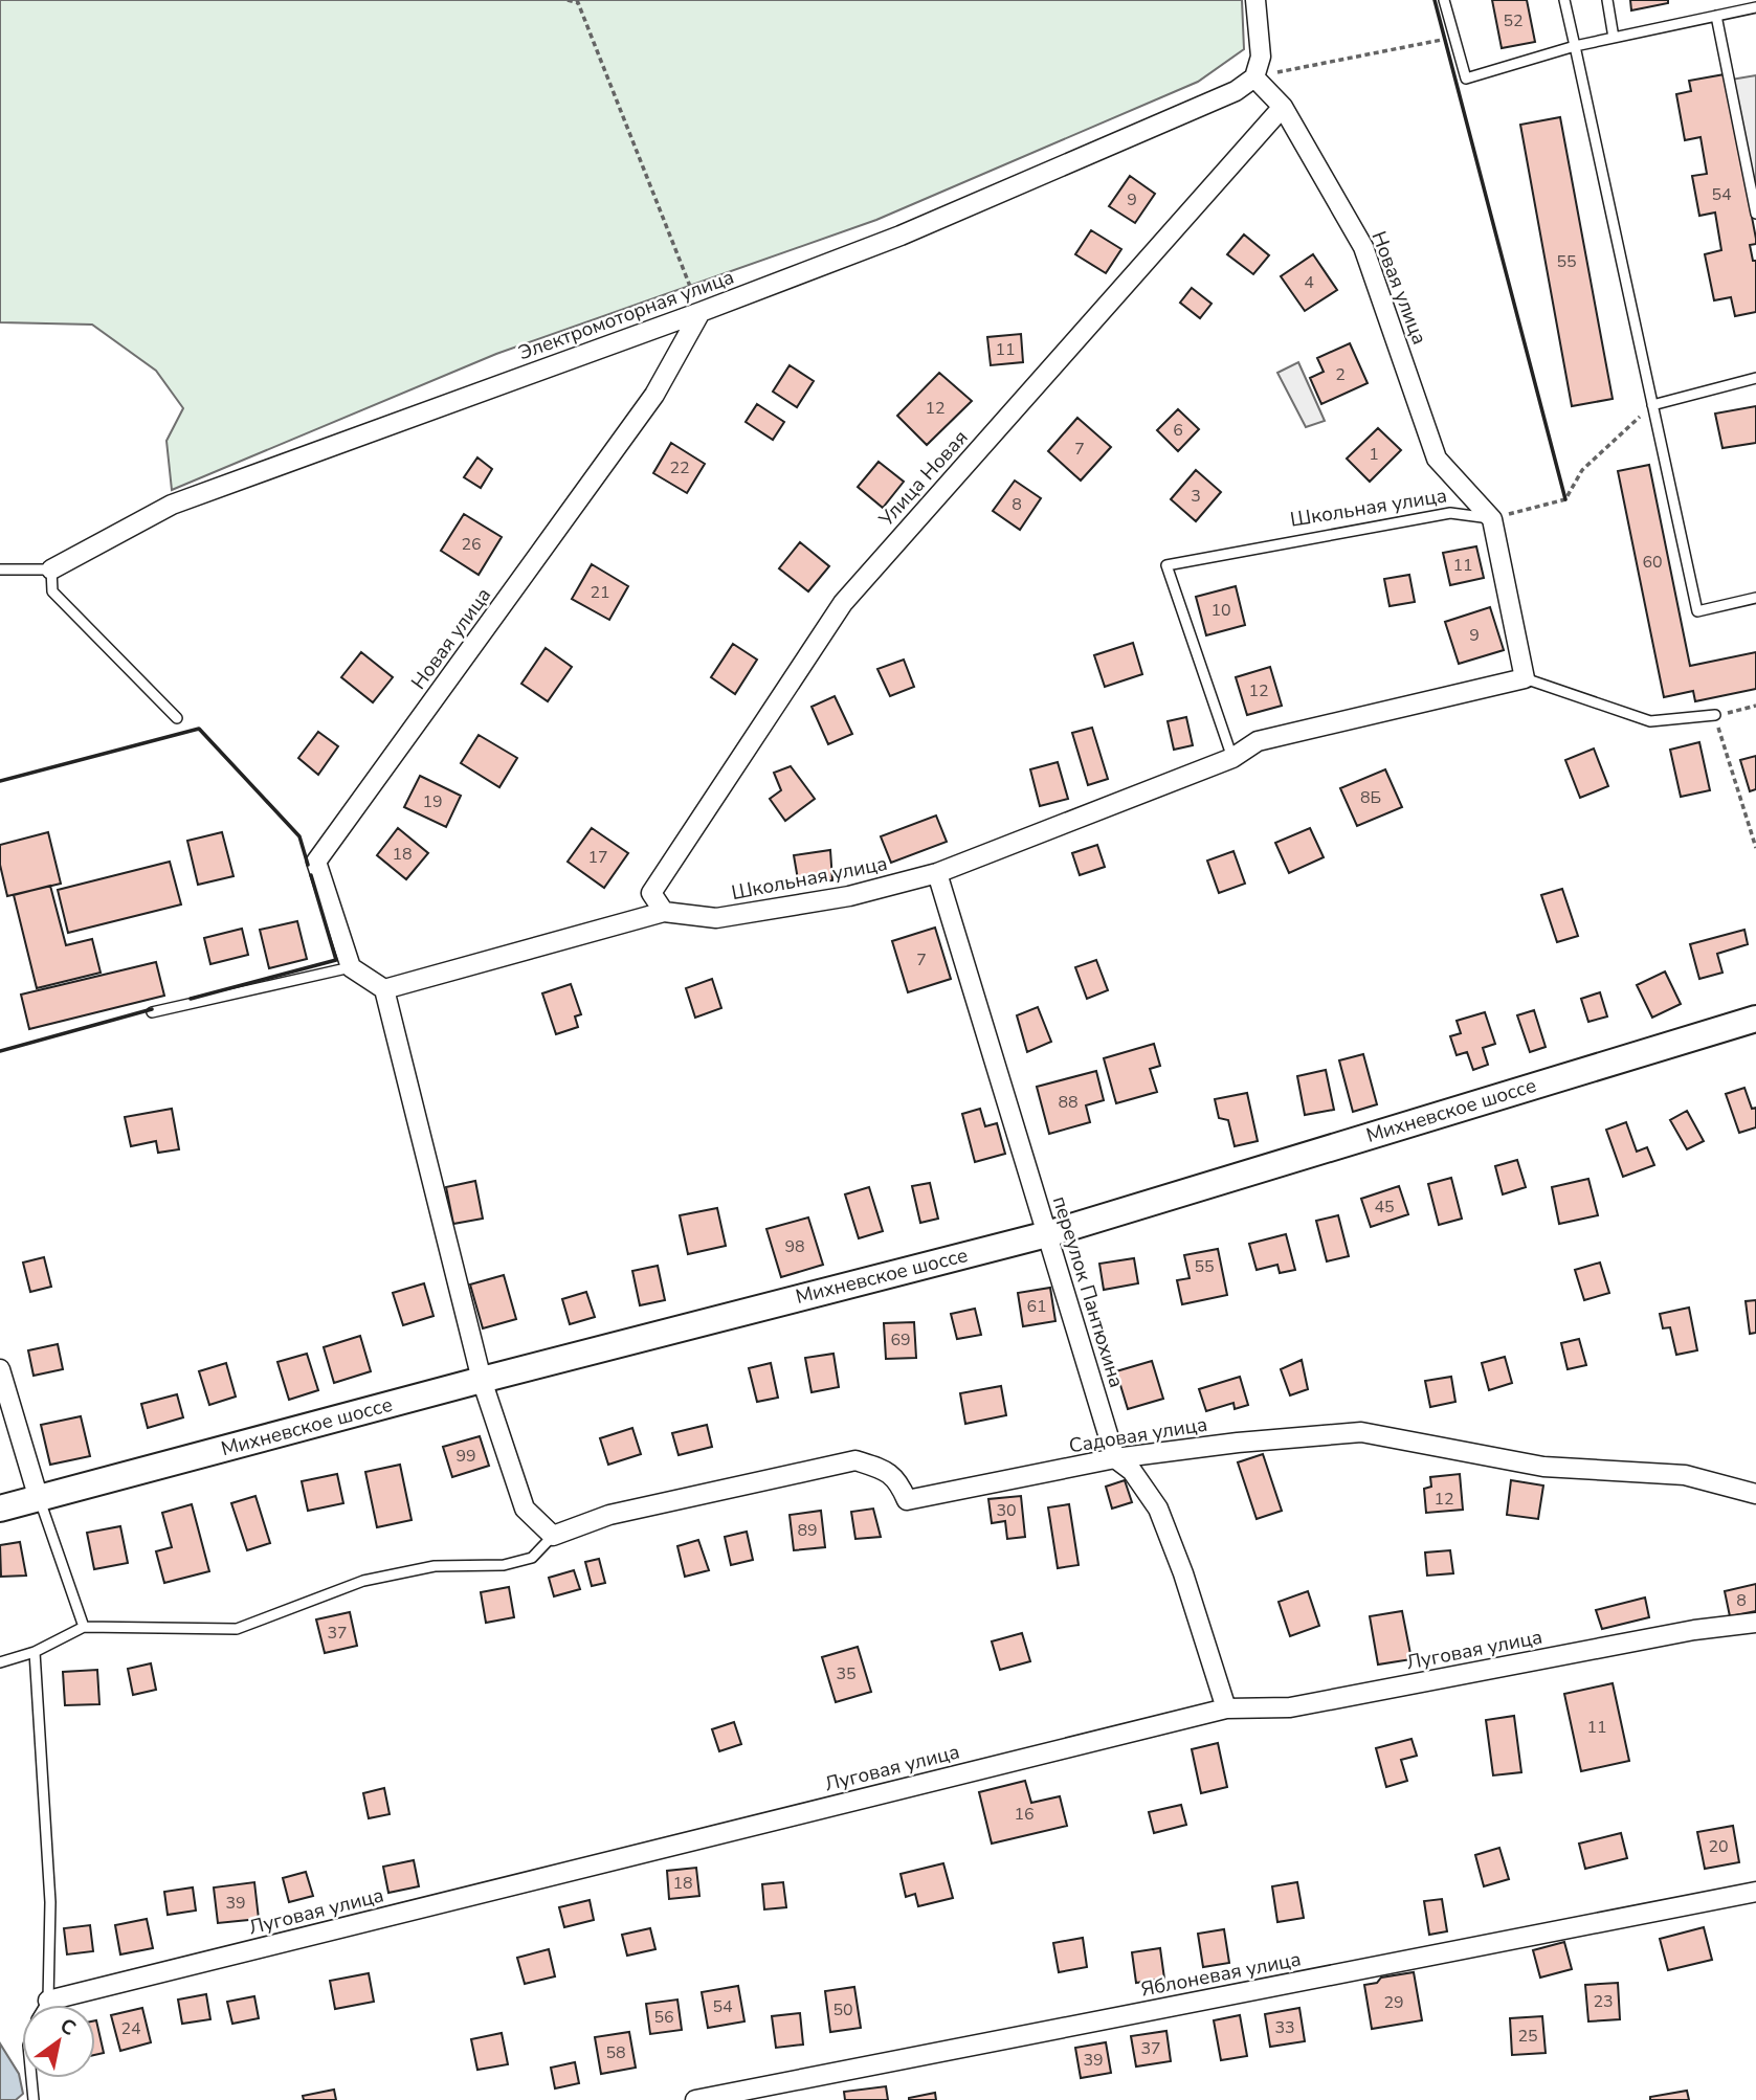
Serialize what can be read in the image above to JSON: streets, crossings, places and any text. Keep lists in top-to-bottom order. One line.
{"streets":{"street":["Новая улица","Электромоторная улица","Улица Новая","Школьная улица","Михневское шоссе","переулок Пантюхина","Садовая улица","Луговая улица","Яблоневая улица"]},"crossings":[["Новая улица","Электромоторная улица"],["Новая улица","Улица Новая"],["Новая улица","Школьная улица"],["Улица Новая","Школьная улица"],["Школьная улица","переулок Пантюхина"],["Михневское шоссе","переулок Пантюхина"],["переулок Пантюхина","Садовая улица"],["переулок Пантюхина","Луговая улица"]],"house_numbers":["52","54","9","55","4","11","2","12","6","7","1","22","3","8","26","60","11","21","10","9","12","8Б","19","18","17","7","88","45","98","55","61","69","99","12","30","89","8","37","35","11","16","20","18","39","23","29","54","50","56","33","24","25","37","58","39"],"north":"top right"}
